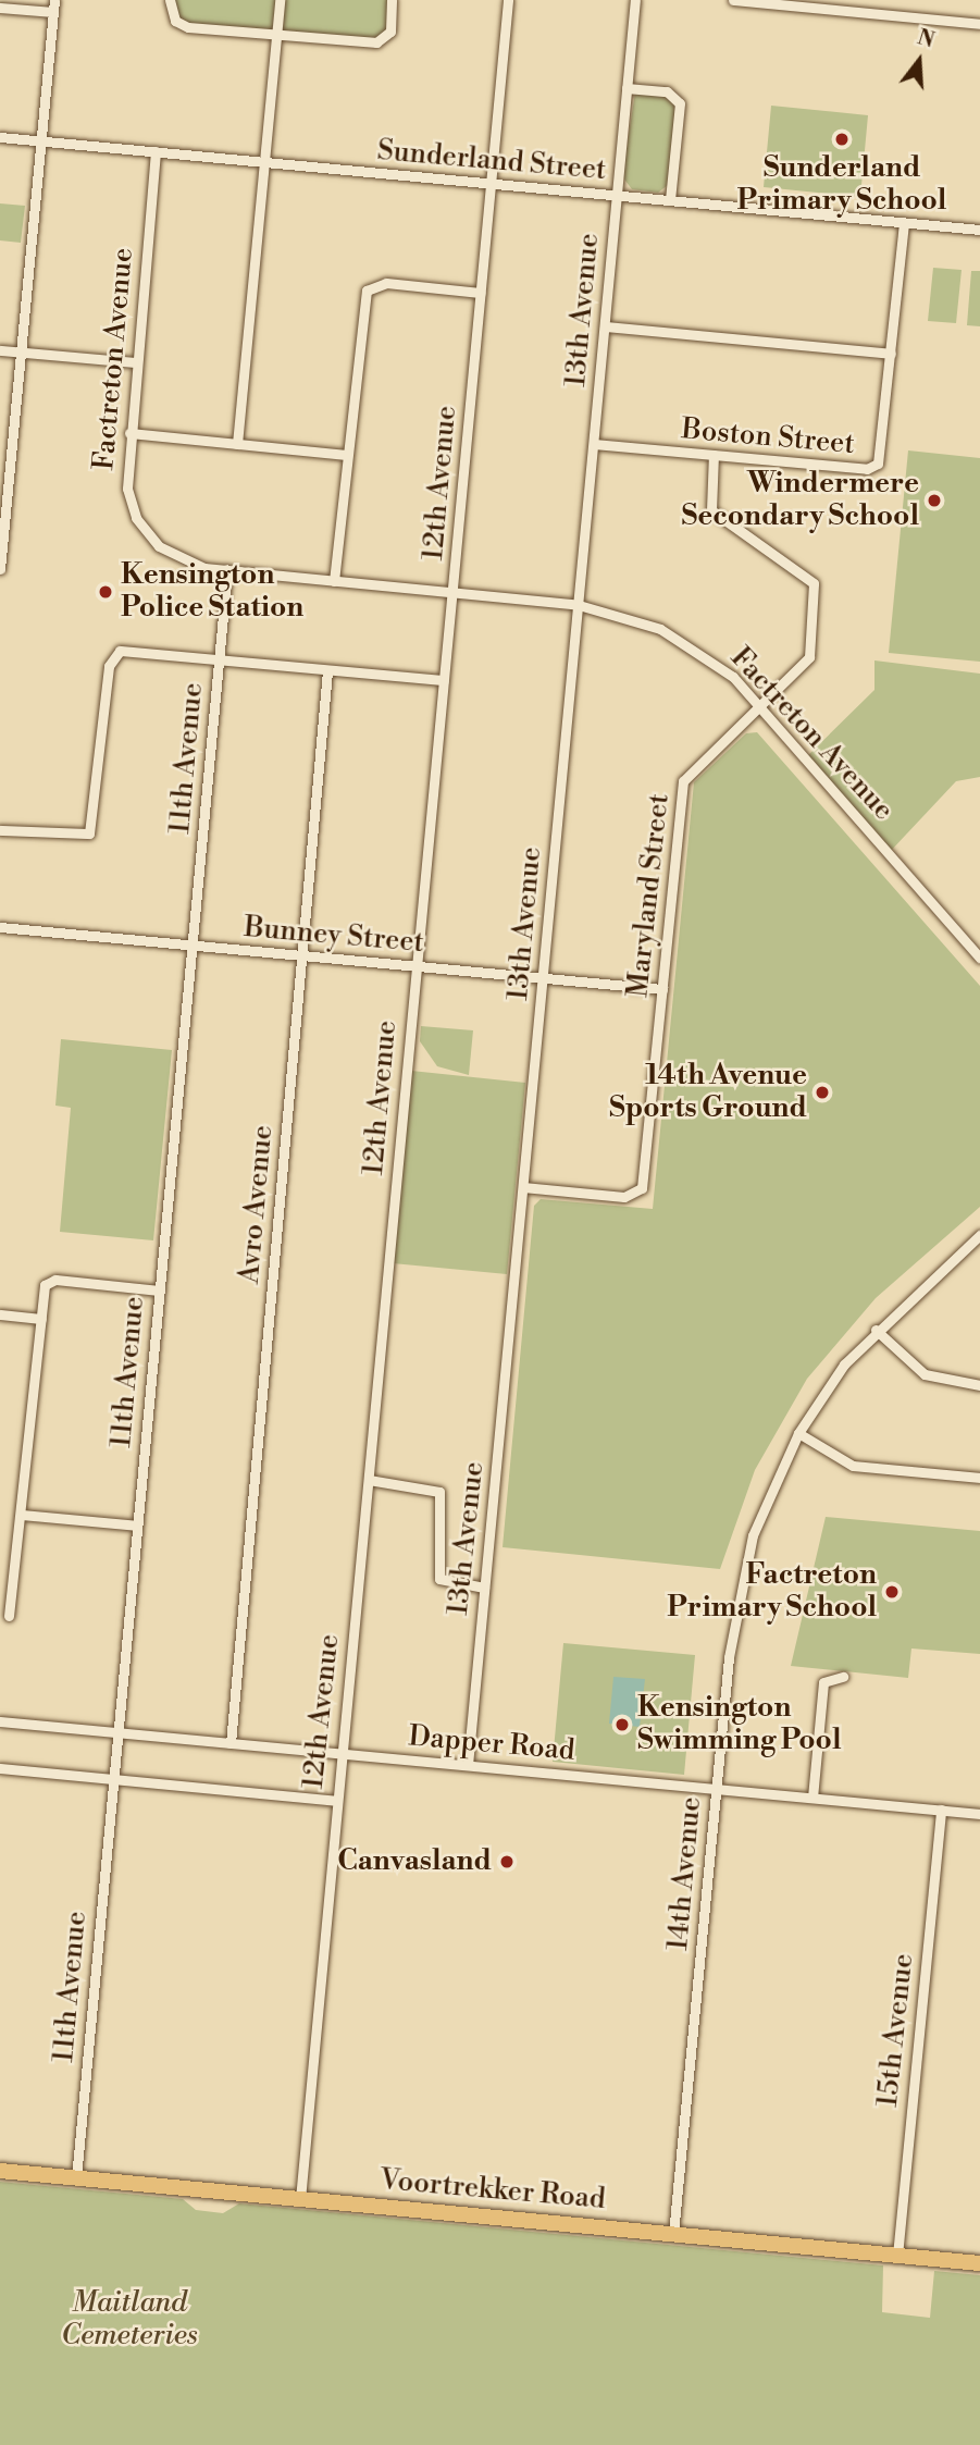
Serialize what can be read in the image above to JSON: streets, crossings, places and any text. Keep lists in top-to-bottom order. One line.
{"streets":{"main road":["Voortrekker Road"],"street":["Sunderland Street","13th Avenue","Factreton Avenue","Boston Street","12th Avenue","11th Avenue","Maryland Street","Bunney Street","Avro Avenue","Dapper Road","14th Avenue","15th Avenue"]},"crossings":[["Sunderland Street","13th Avenue"],["Sunderland Street","Factreton Avenue"],["Sunderland Street","Boston Street"],["Sunderland Street","12th Avenue"],["13th Avenue","Factreton Avenue"],["13th Avenue","Boston Street"],["13th Avenue","Maryland Street"],["13th Avenue","Bunney Street"],["13th Avenue","Dapper Road"],["Factreton Avenue","12th Avenue"],["Factreton Avenue","11th Avenue"],["Factreton Avenue","Maryland Street"],["Boston Street","Maryland Street"],["12th Avenue","Bunney Street"],["12th Avenue","Dapper Road"],["12th Avenue","Voortrekker Road"],["11th Avenue","Bunney Street"],["11th Avenue","Dapper Road"],["11th Avenue","Voortrekker Road"],["Maryland Street","Bunney Street"],["Bunney Street","Avro Avenue"],["Avro Avenue","Dapper Road"],["Dapper Road","14th Avenue"],["Dapper Road","15th Avenue"],["14th Avenue","Voortrekker Road"],["15th Avenue","Voortrekker Road"]],"parks":["Maitland Cemeteries"],"places":["Sunderland Primary School","Windermere Secondary School","Kensington Police Station","14th Avenue Sports Ground","Factreton Primary School","Kensington Swimming Pool","Canvasland"],"north":"top"}
